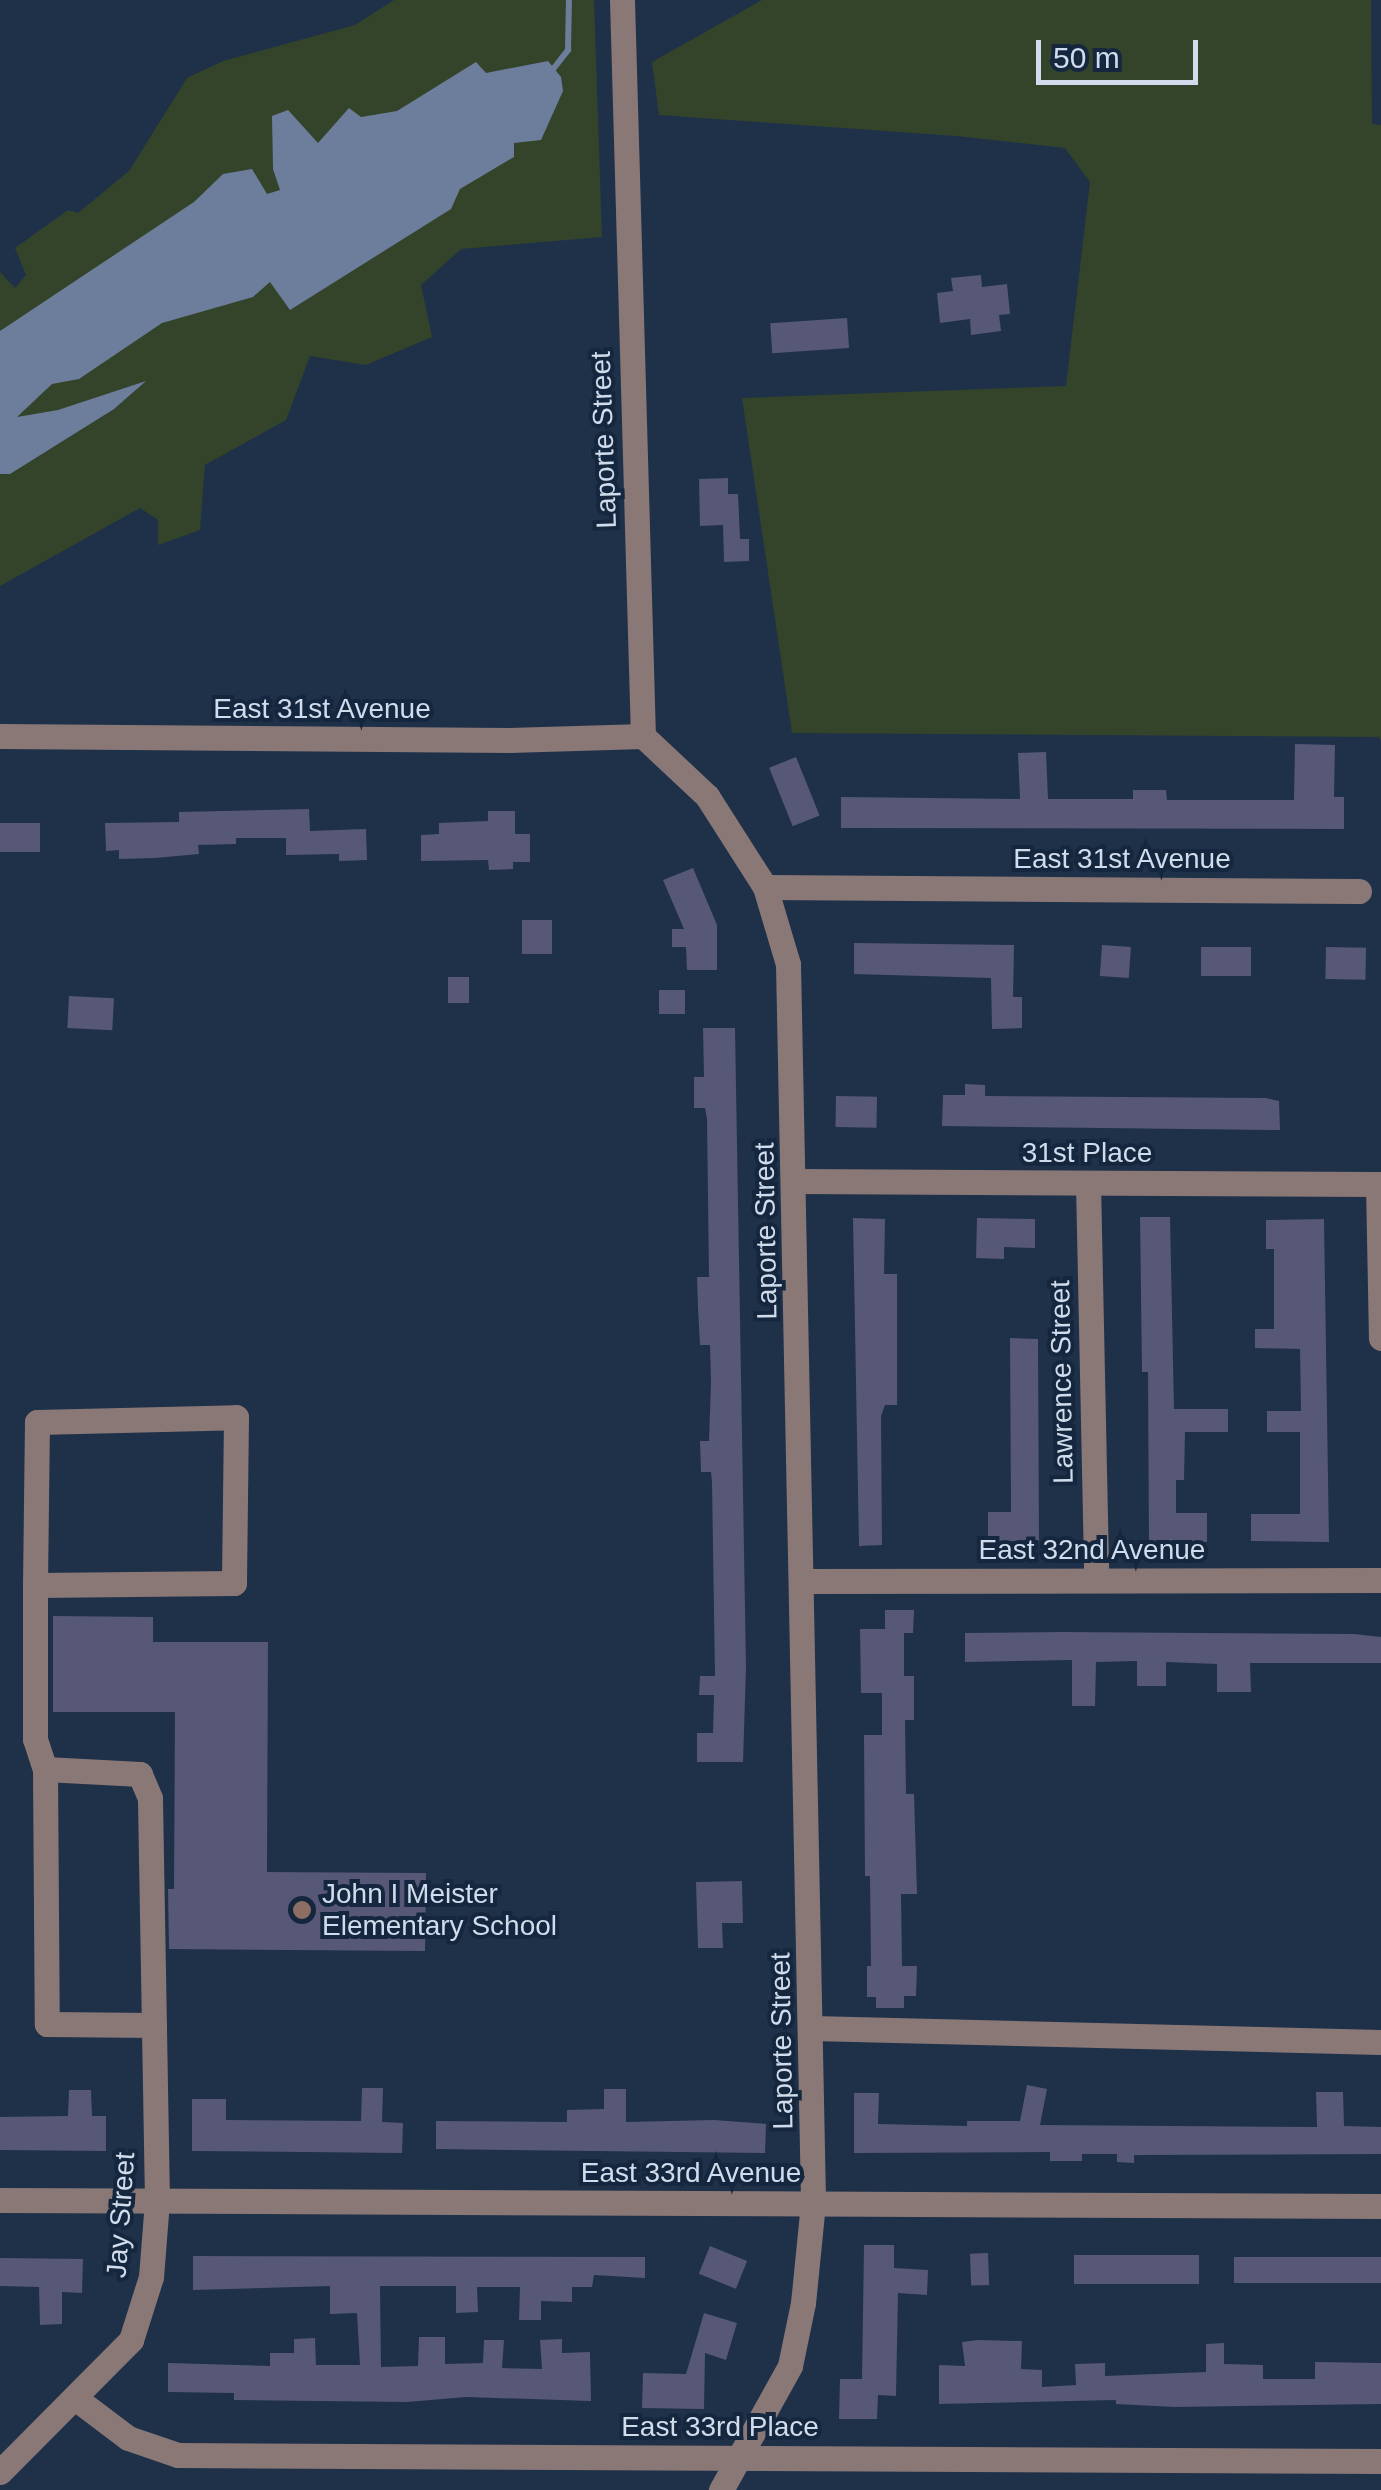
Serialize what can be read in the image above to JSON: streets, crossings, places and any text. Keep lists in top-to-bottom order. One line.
{"streets":{"street":["Laporte Street","East 31st Avenue","31st Place","Lawrence Street","East 32nd Avenue","East 33rd Avenue","Jay Street","East 33rd Place"]},"crossings":[["Laporte Street","East 31st Avenue"],["Laporte Street","31st Place"],["Laporte Street","East 32nd Avenue"],["Laporte Street","East 33rd Avenue"],["Laporte Street","East 33rd Place"],["31st Place","Lawrence Street"],["Lawrence Street","East 32nd Avenue"],["East 33rd Avenue","Jay Street"],["Jay Street","East 33rd Place"]],"places":["John I Meister Elementary School"],"scale_bar":"50 m"}
